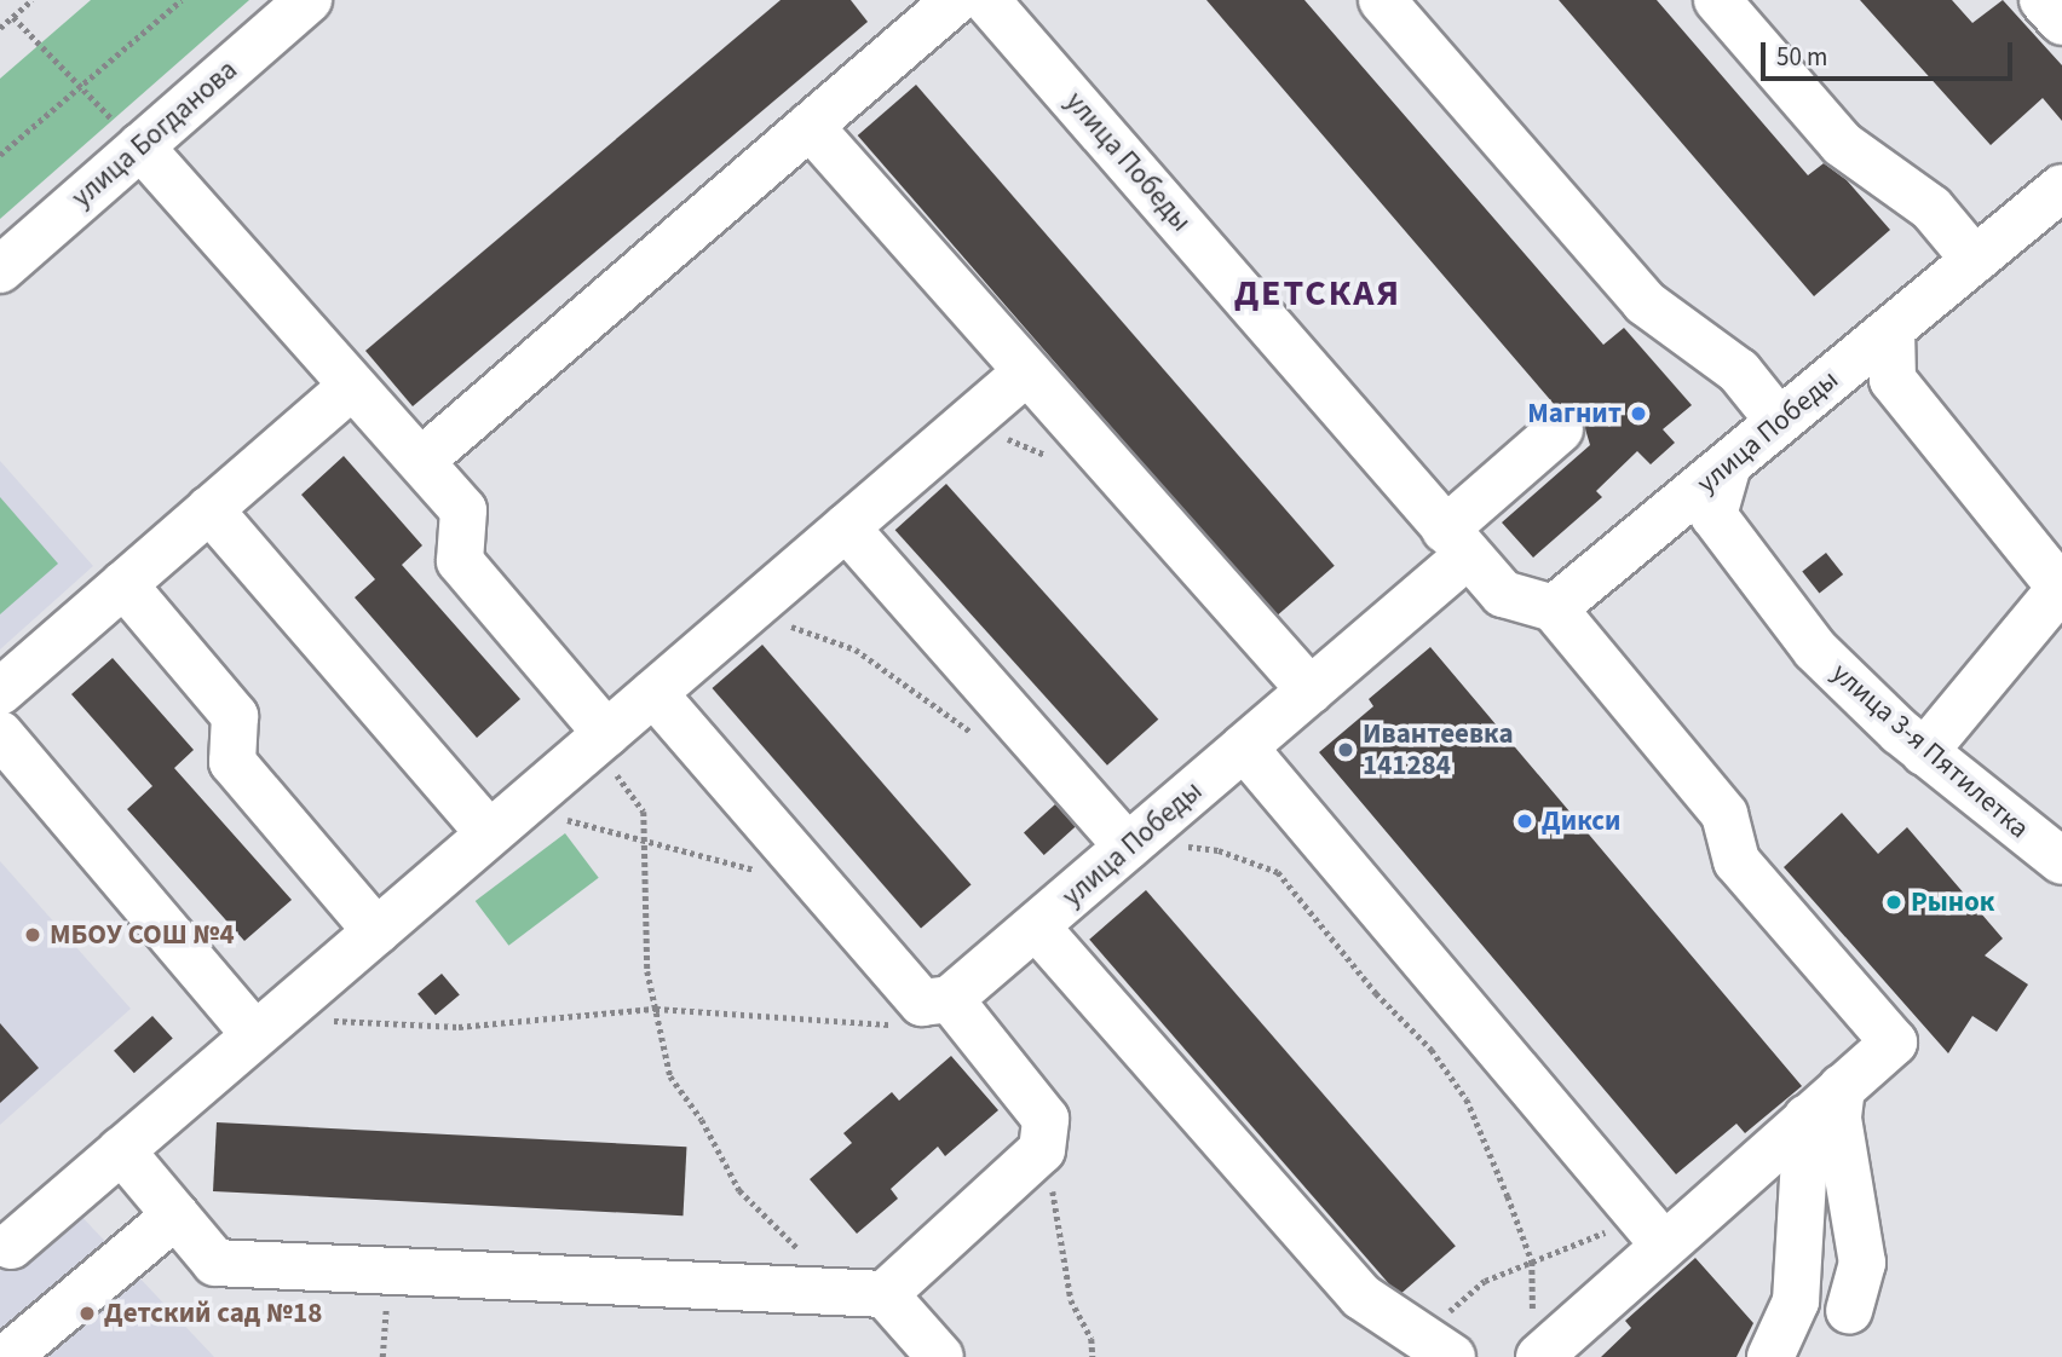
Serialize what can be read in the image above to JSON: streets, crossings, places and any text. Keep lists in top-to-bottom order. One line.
{"streets":{"street":["улица Богданова","улица Победы","улица 3-я Пятилетка"]},"crossings":[["улица Победы","улица 3-я Пятилетка"]],"districts":["ДЕТСКАЯ"],"places":["Магнит","Ивантеевка 141284","Дикси","Рынок","МБОУ СОШ №4","Детский сад №18"],"scale_bar":"50 m"}
